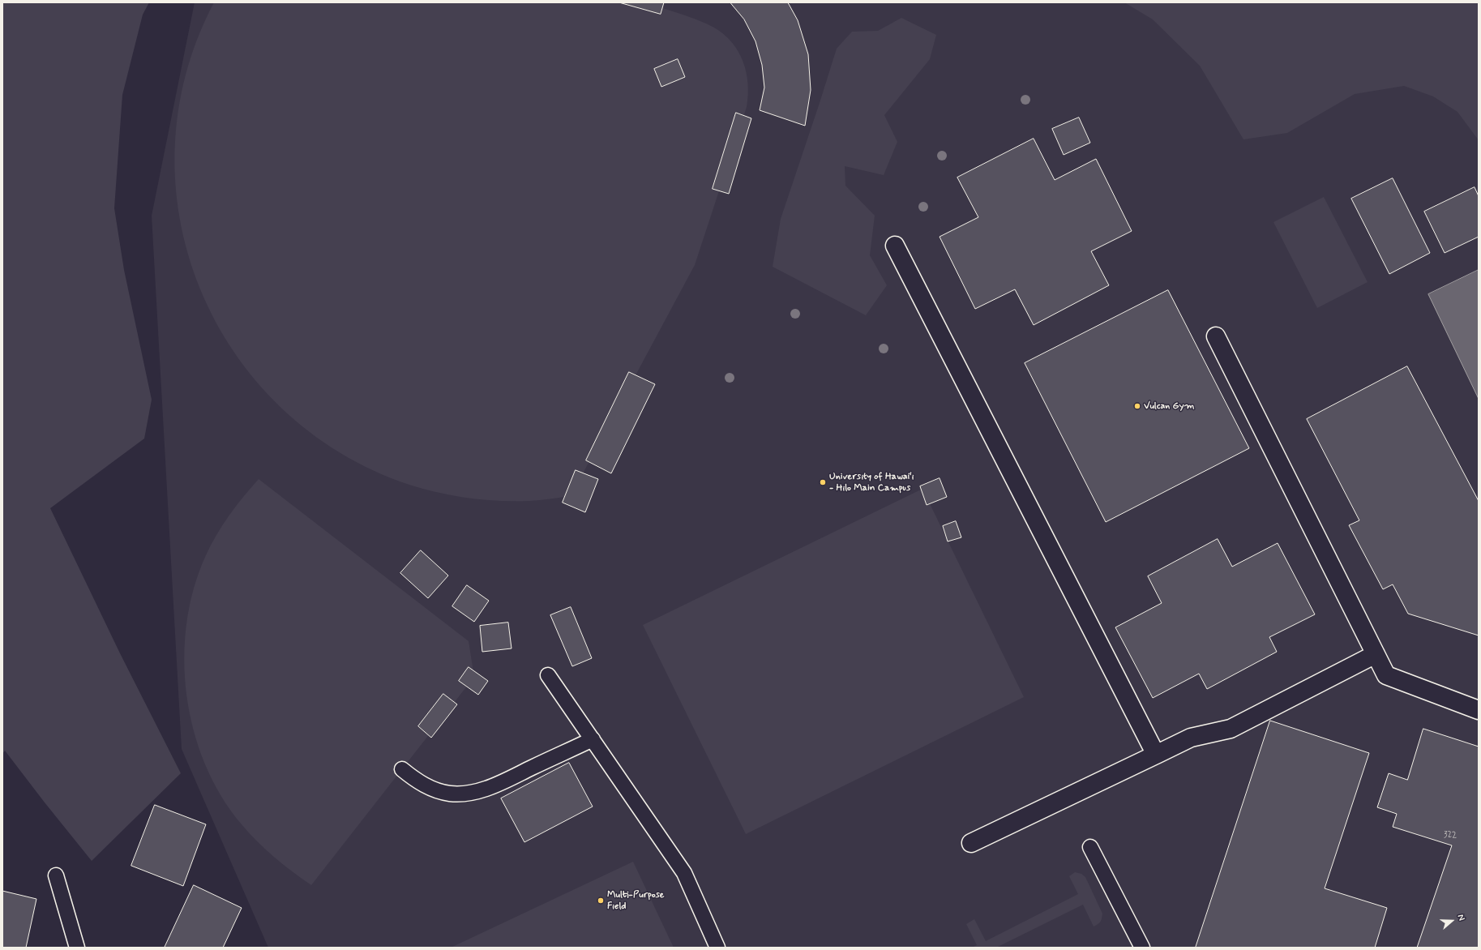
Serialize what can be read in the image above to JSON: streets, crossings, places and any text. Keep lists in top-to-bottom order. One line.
{"places":["Vulcan Gym","University of Hawaiʻi - Hilo Main Campus","Multi-Purpose Field"],"house_numbers":["322"],"north":"right"}
